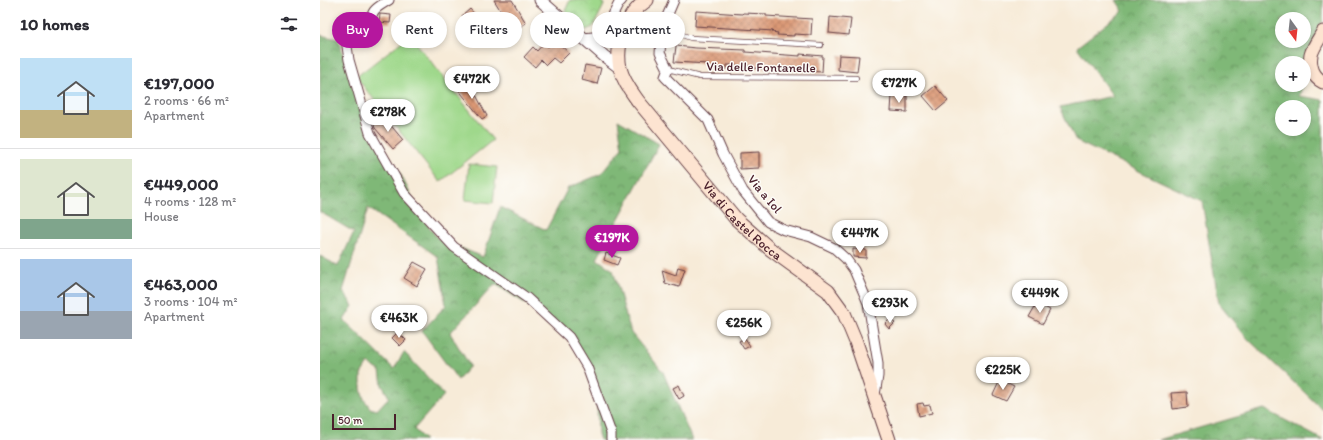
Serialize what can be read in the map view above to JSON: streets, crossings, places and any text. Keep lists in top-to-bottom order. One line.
{"streets":{"main road":["Via di Castel Rocca"],"street":["Via a Iol"],"lane":["Via delle Fontanelle"]},"crossings":[["Via delle Fontanelle","Via a Iol"],["Via a Iol","Via di Castel Rocca"]],"scale_bar":"50 m","north":"bottom","page":{"heading":"10 homes","map_buttons":["+","−"],"chip":["Buy","Rent","Filters","New","Apartment"],"list":[{"name":"€197,000","note":"2 rooms · 66 m² · Apartment"},{"name":"€449,000","note":"4 rooms · 128 m² · House"},{"name":"€463,000","note":"3 rooms · 104 m² · Apartment"}],"price":["€472K","€727K","€278K","€447K","€197K","€449K","€293K","€463K","€256K","€225K"],"scale":"50 m"}}
